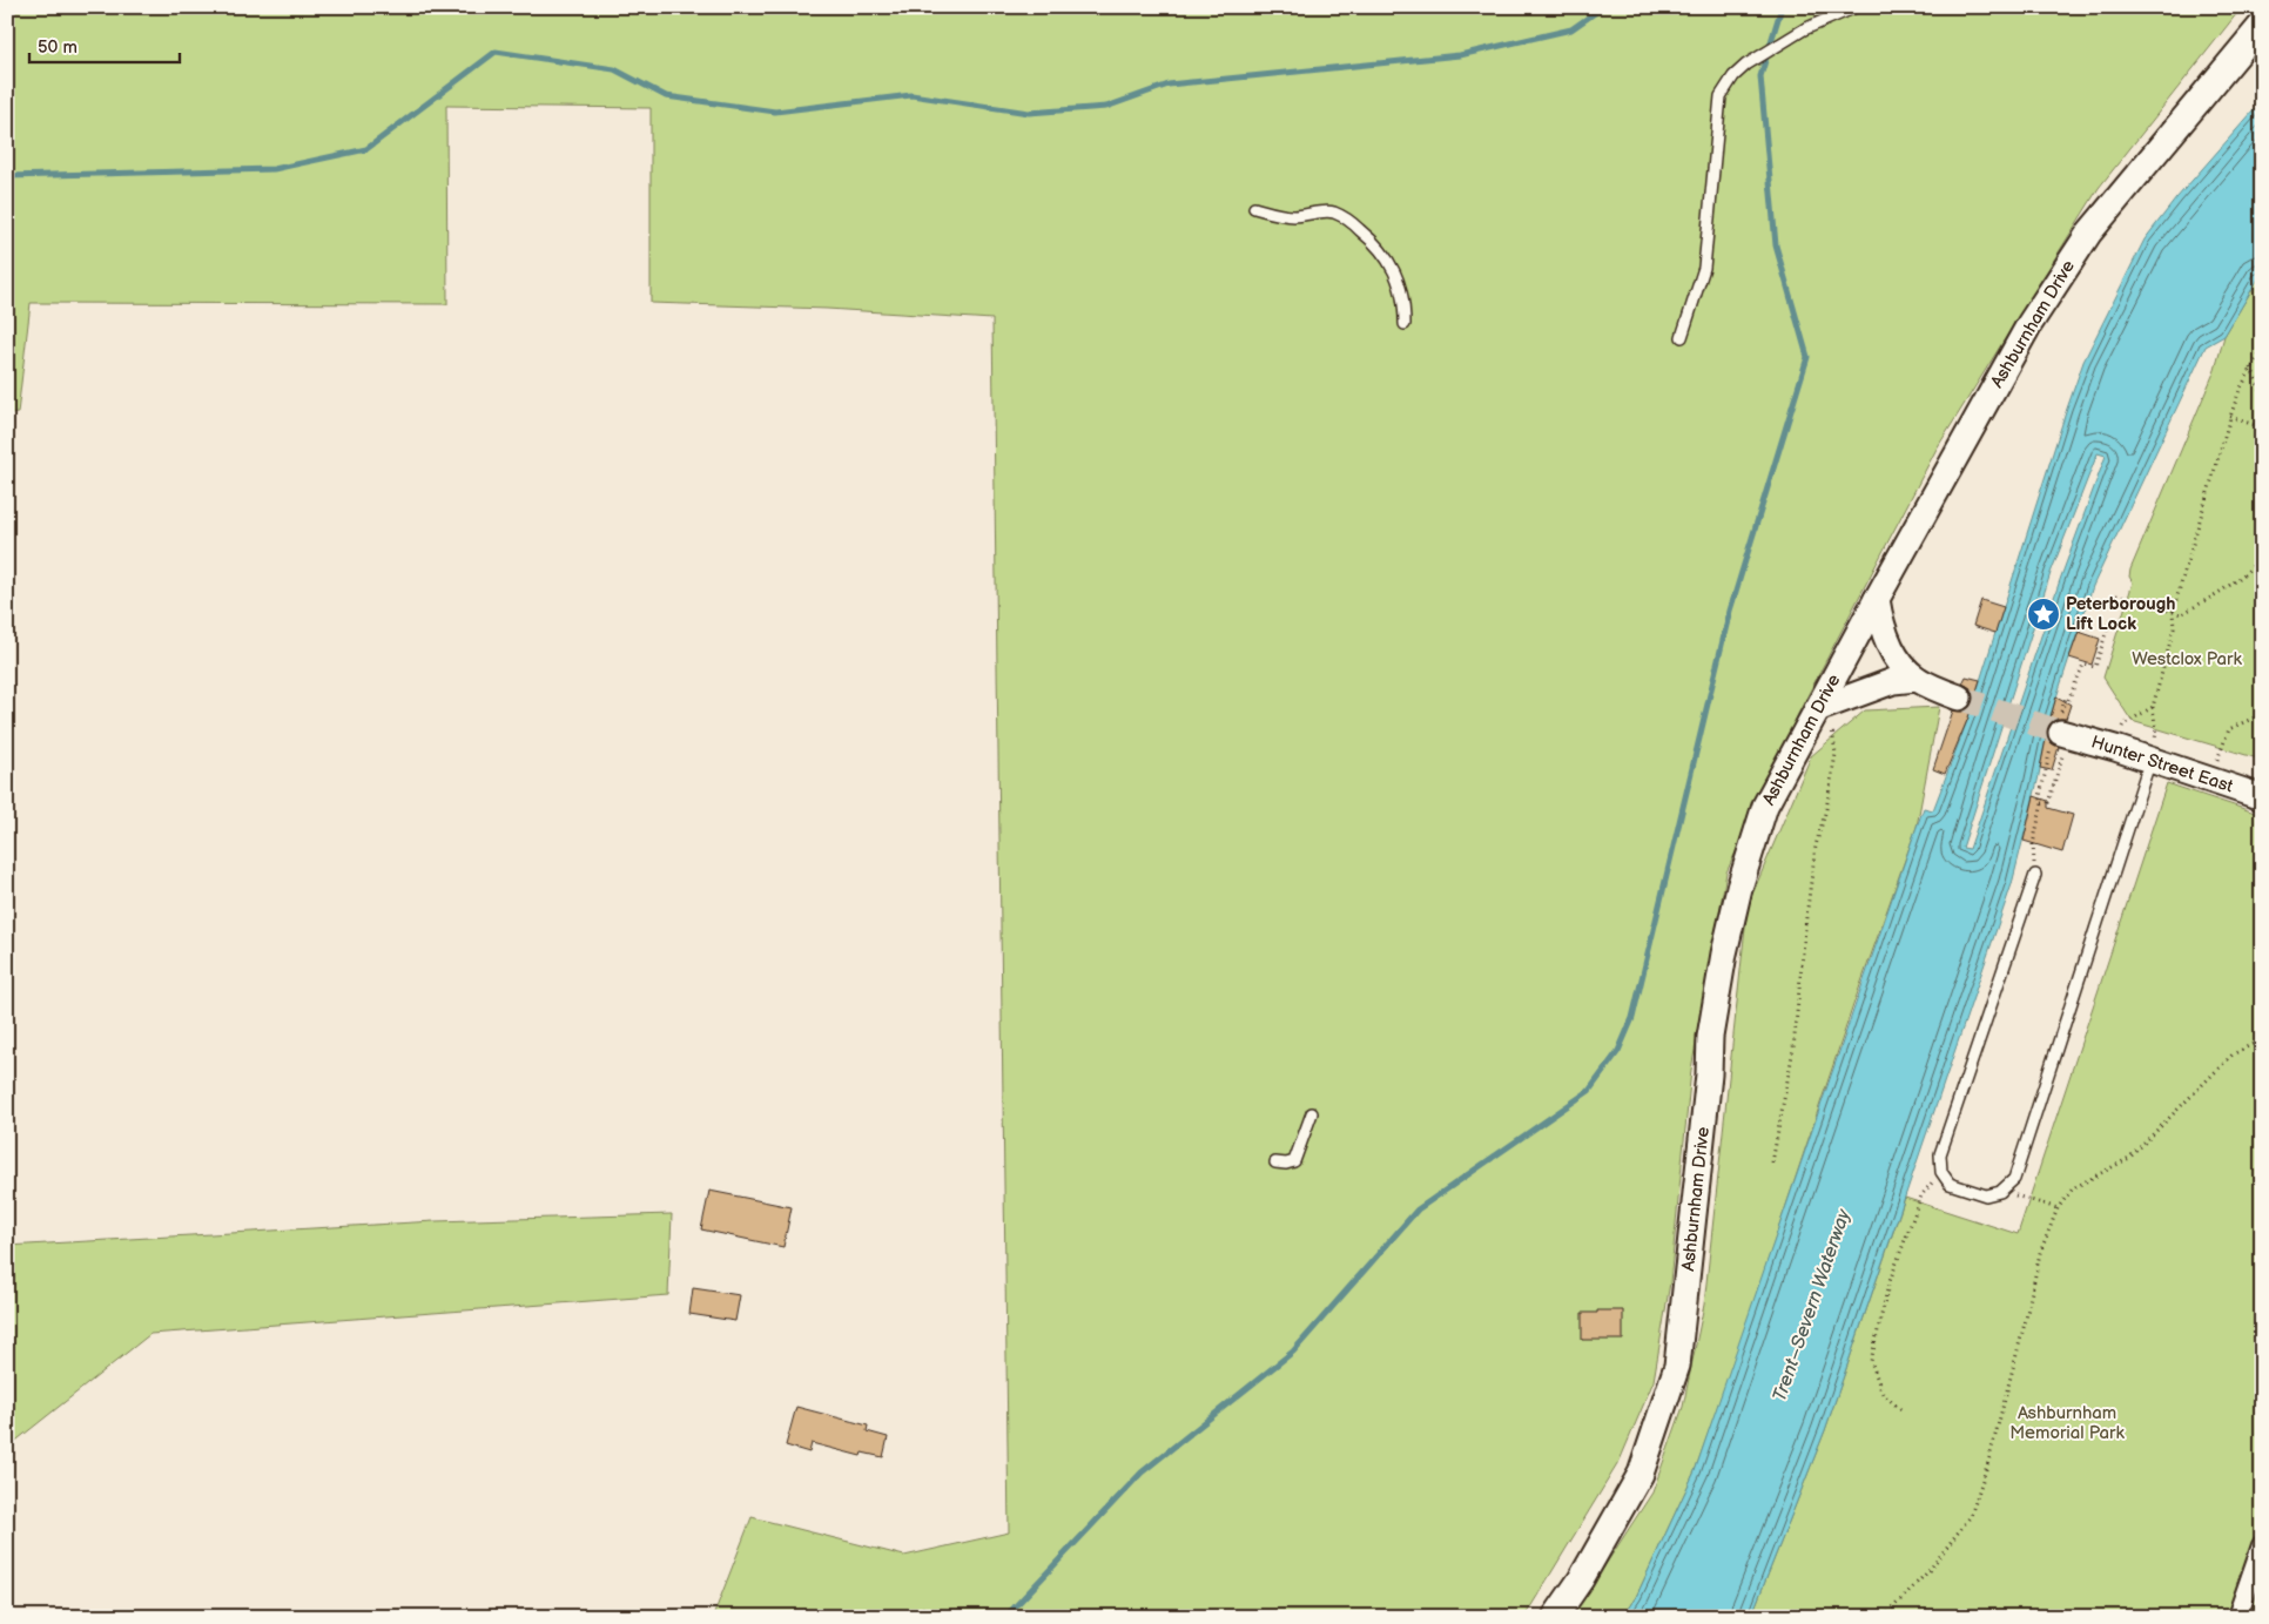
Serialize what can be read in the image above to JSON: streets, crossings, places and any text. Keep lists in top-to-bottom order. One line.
{"streets":{"street":["Ashburnham Drive","Hunter Street East"]},"water":["Trent–Severn Waterway"],"parks":["Westclox Park","Ashburnham Memorial Park"],"places":{"place":["Peterborough Lift Lock"]},"scale_bar":"50 m"}
